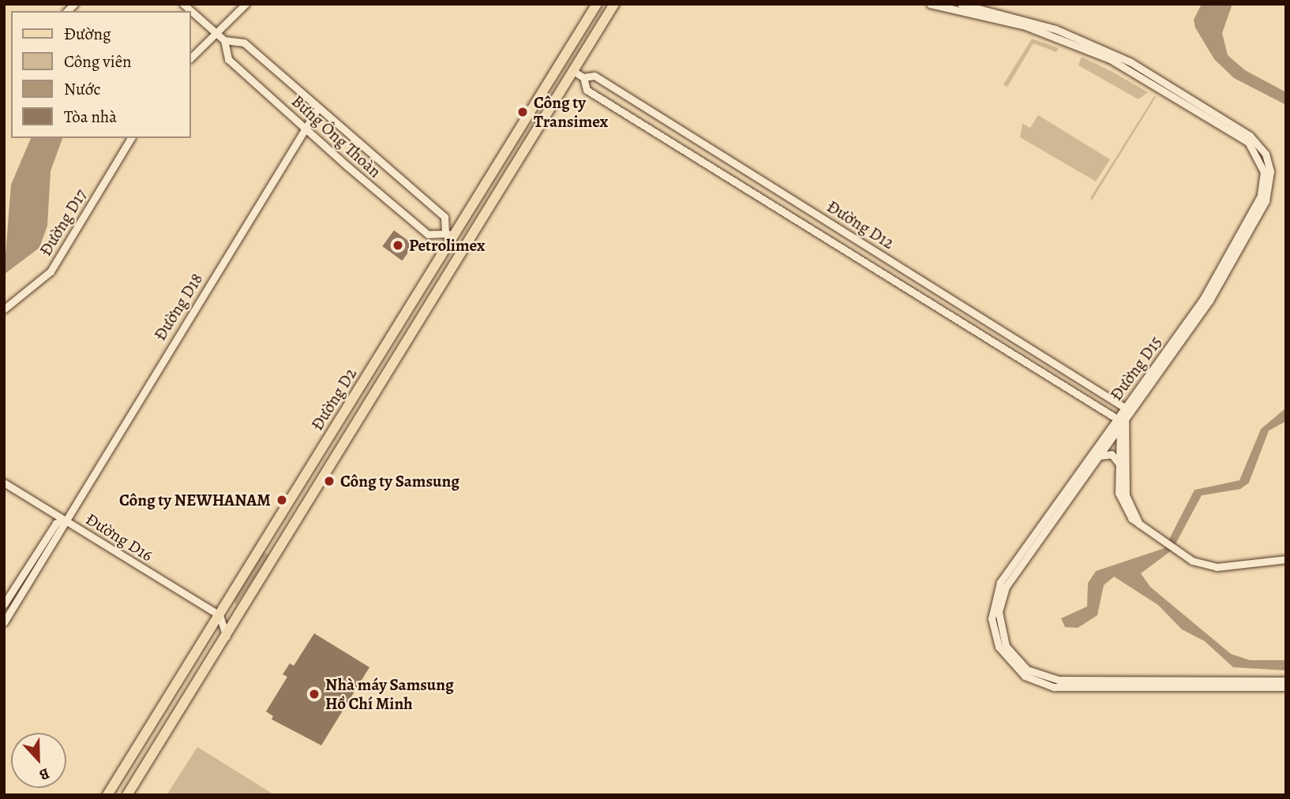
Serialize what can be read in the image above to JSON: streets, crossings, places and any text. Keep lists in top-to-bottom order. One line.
{"streets":{"main road":["Đường D2"],"street":["Bưng Ông Thoàn","Đường D17","Đường D12","Đường D18","Đường D15","Đường D16"]},"crossings":[["Bưng Ông Thoàn","Đường D18"],["Bưng Ông Thoàn","Đường D2"],["Đường D12","Đường D15"],["Đường D12","Đường D2"],["Đường D18","Đường D16"],["Đường D2","Đường D16"]],"places":["Công ty Transimex","Petrolimex","Công ty Samsung","Công ty NEWHANAM","Nhà máy Samsung Hồ Chí Minh"],"legend":["Đường","Công viên","Nước","Tòa nhà"],"north":"bottom"}
